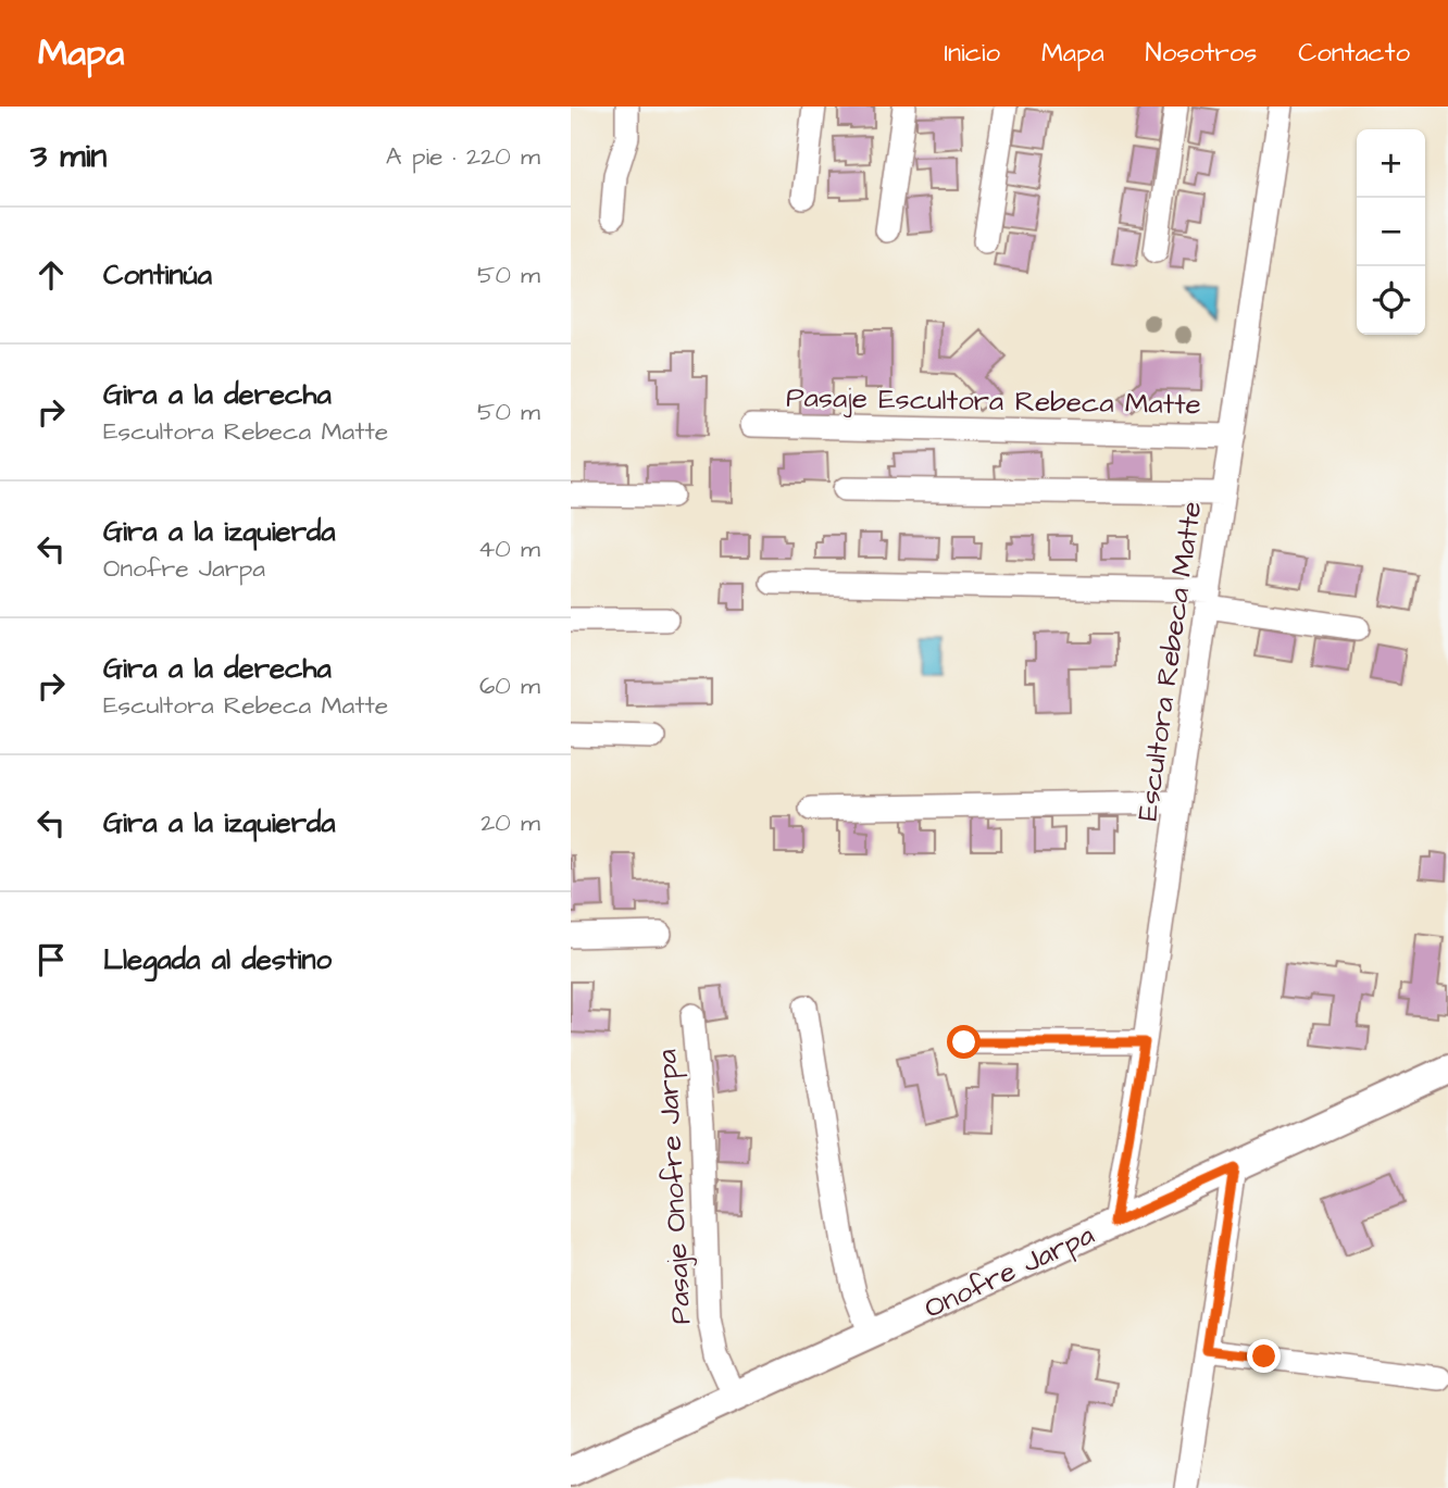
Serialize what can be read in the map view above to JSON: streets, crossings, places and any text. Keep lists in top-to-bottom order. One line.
{"streets":{"street":["Pasaje Escultora Rebeca Matte","Escultora Rebeca Matte","Pasaje Onofre Jarpa","Onofre Jarpa"]},"crossings":[["Pasaje Escultora Rebeca Matte","Escultora Rebeca Matte"],["Escultora Rebeca Matte","Onofre Jarpa"],["Pasaje Onofre Jarpa","Onofre Jarpa"]],"page":{"header":"Mapa","nav":["Inicio","Mapa","Nosotros","Contacto"],"heading":["3 min","A pie · 220 m"],"map_buttons":["+","−"],"list":[["Continúa","50 m"],["Gira a la derecha","Escultora Rebeca Matte","50 m"],["Gira a la izquierda","Onofre Jarpa","40 m"],["Gira a la derecha","Escultora Rebeca Matte","60 m"],["Gira a la izquierda","20 m"],"Llegada al destino"]}}
